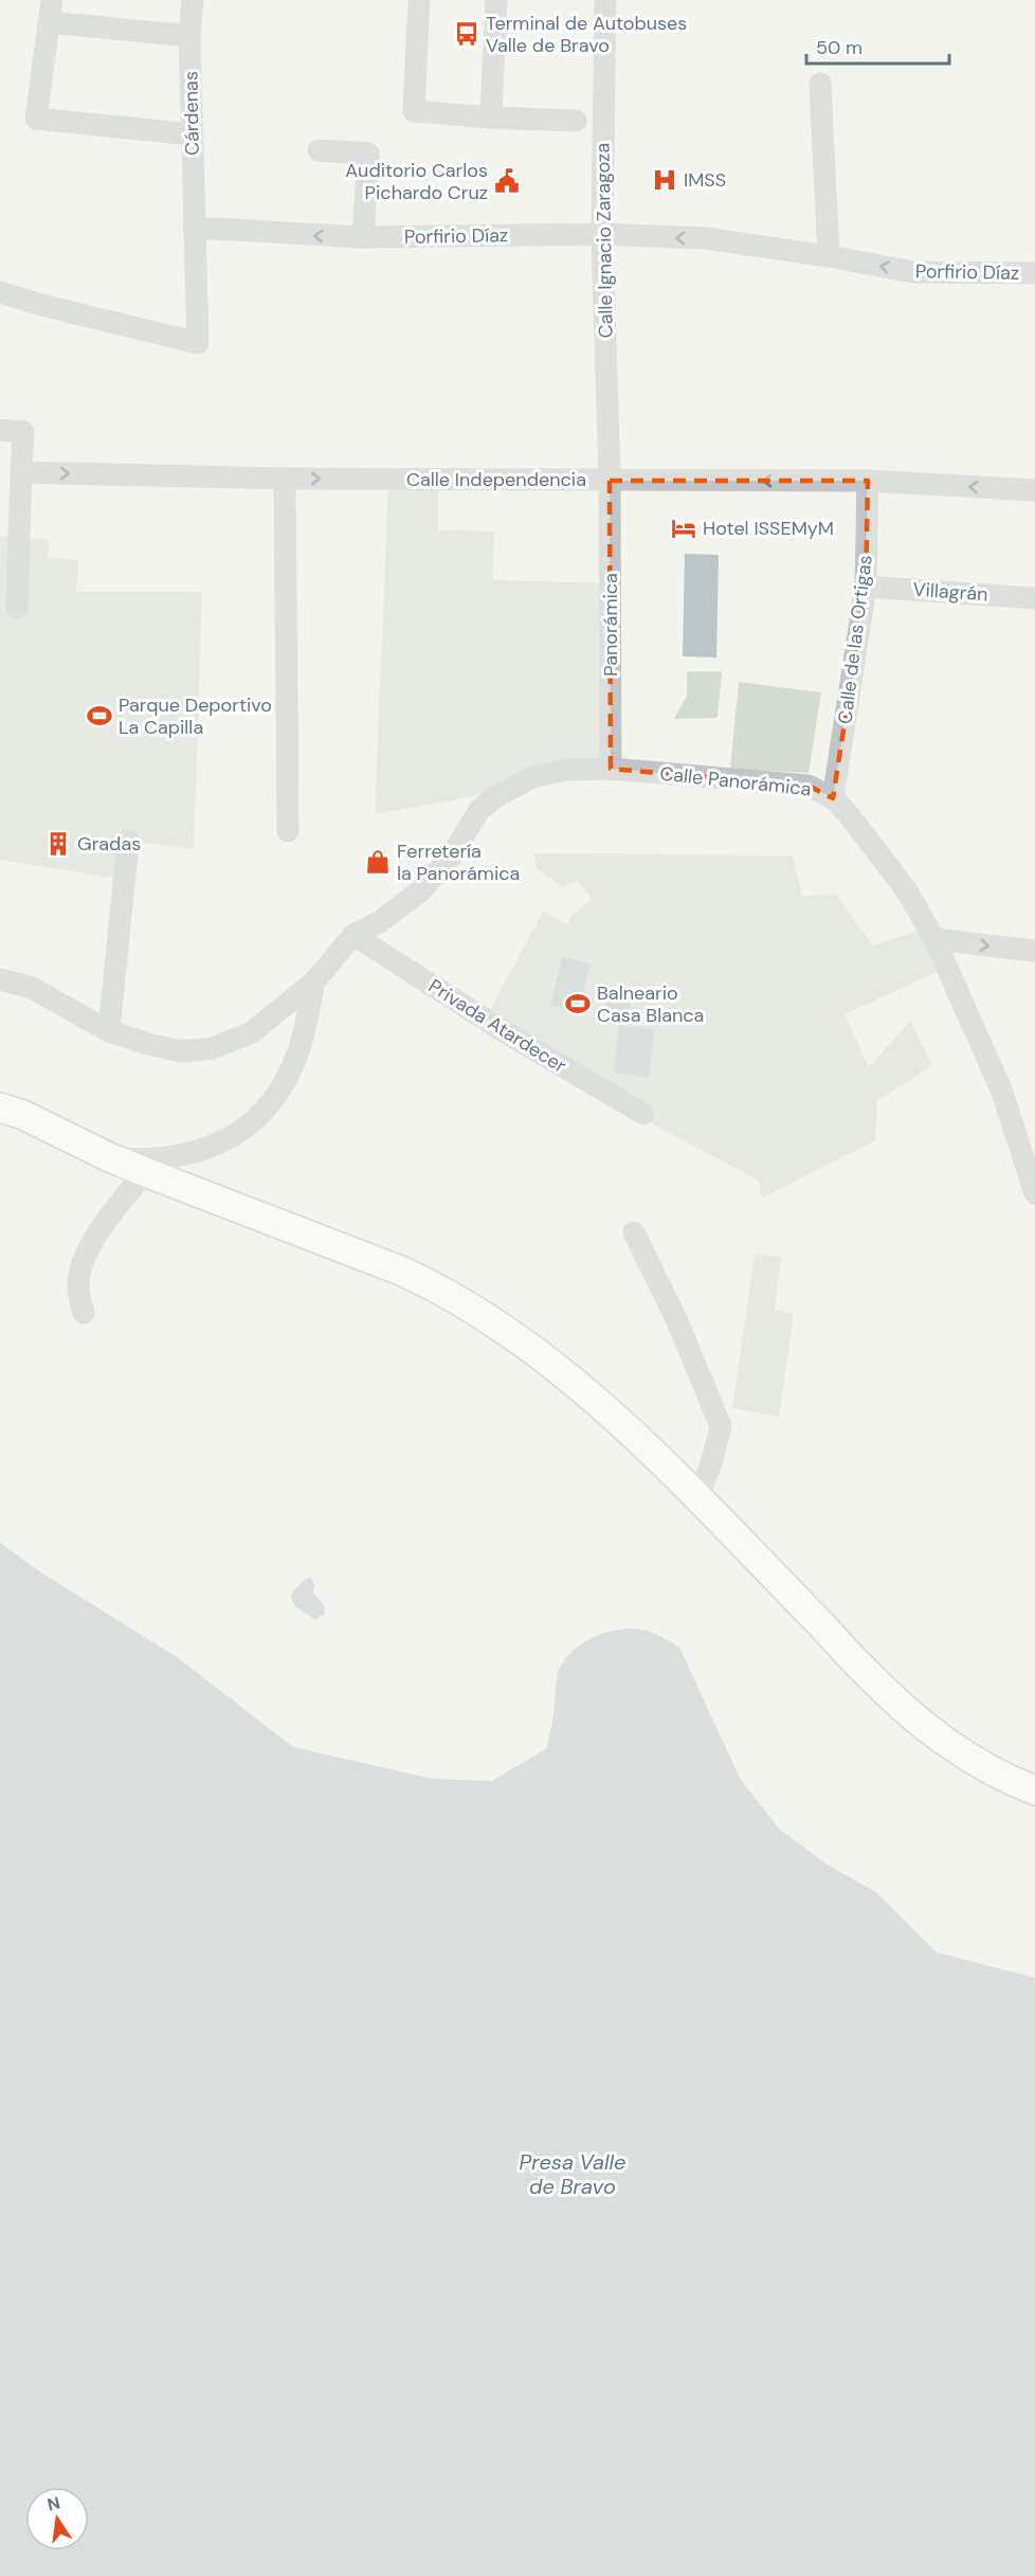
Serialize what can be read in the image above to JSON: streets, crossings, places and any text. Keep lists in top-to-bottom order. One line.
{"streets":{"street":["Cárdenas","Porfirio Díaz","Calle Ignacio Zaragoza","Calle Independencia","Villagrán","Panorámica","Calle de las Ortigas","Calle Panorámica","Privada Atardecer"]},"crossings":[["Cárdenas","Porfirio Díaz"],["Porfirio Díaz","Calle Ignacio Zaragoza"],["Calle Ignacio Zaragoza","Calle Independencia"],["Calle Ignacio Zaragoza","Panorámica"],["Calle Independencia","Panorámica"],["Calle Independencia","Calle de las Ortigas"],["Villagrán","Calle de las Ortigas"],["Panorámica","Calle Panorámica"],["Calle de las Ortigas","Calle Panorámica"],["Calle Panorámica","Privada Atardecer"]],"one_way":["Porfirio Díaz"],"water":["Presa Valle de Bravo"],"places":{"bus stop":["Terminal de Autobuses Valle de Bravo"],"hospital":["IMSS"],"public building":["Auditorio Carlos Pichardo Cruz"],"hotel":["Hotel ISSEMyM"],"sports":["Parque Deportivo La Capilla","Balneario Casa Blanca"],"building":["Gradas"],"shop":["Ferretería la Panorámica"]},"scale_bar":"50 m","north":"top"}
